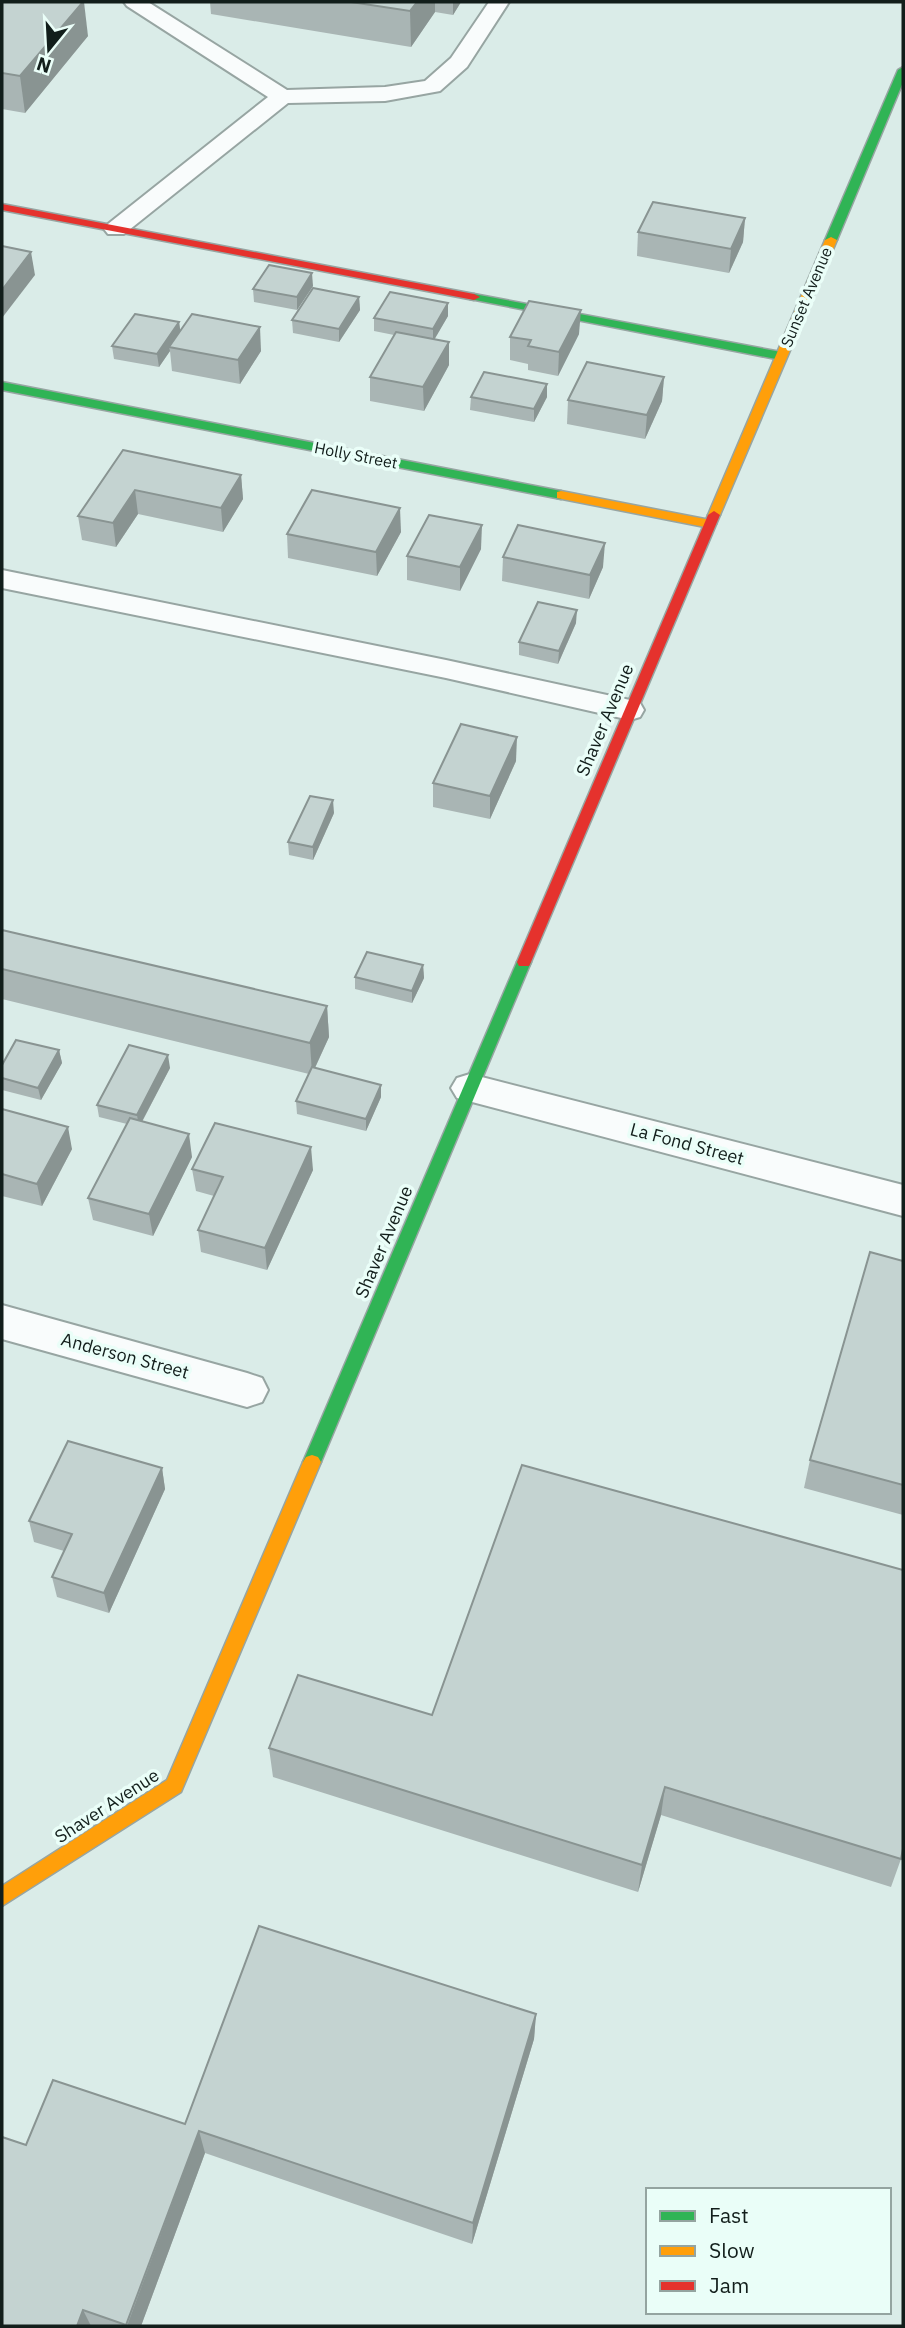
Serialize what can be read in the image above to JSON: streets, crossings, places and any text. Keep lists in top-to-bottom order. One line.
{"streets":{"street":["Sunset Avenue","Holly Street","Shaver Avenue","La Fond Street","Anderson Street"]},"crossings":[["Sunset Avenue","Holly Street"],["Sunset Avenue","Shaver Avenue"],["Holly Street","Shaver Avenue"],["Shaver Avenue","La Fond Street"]],"legend":["Fast","Slow","Jam"],"north":"bottom"}
